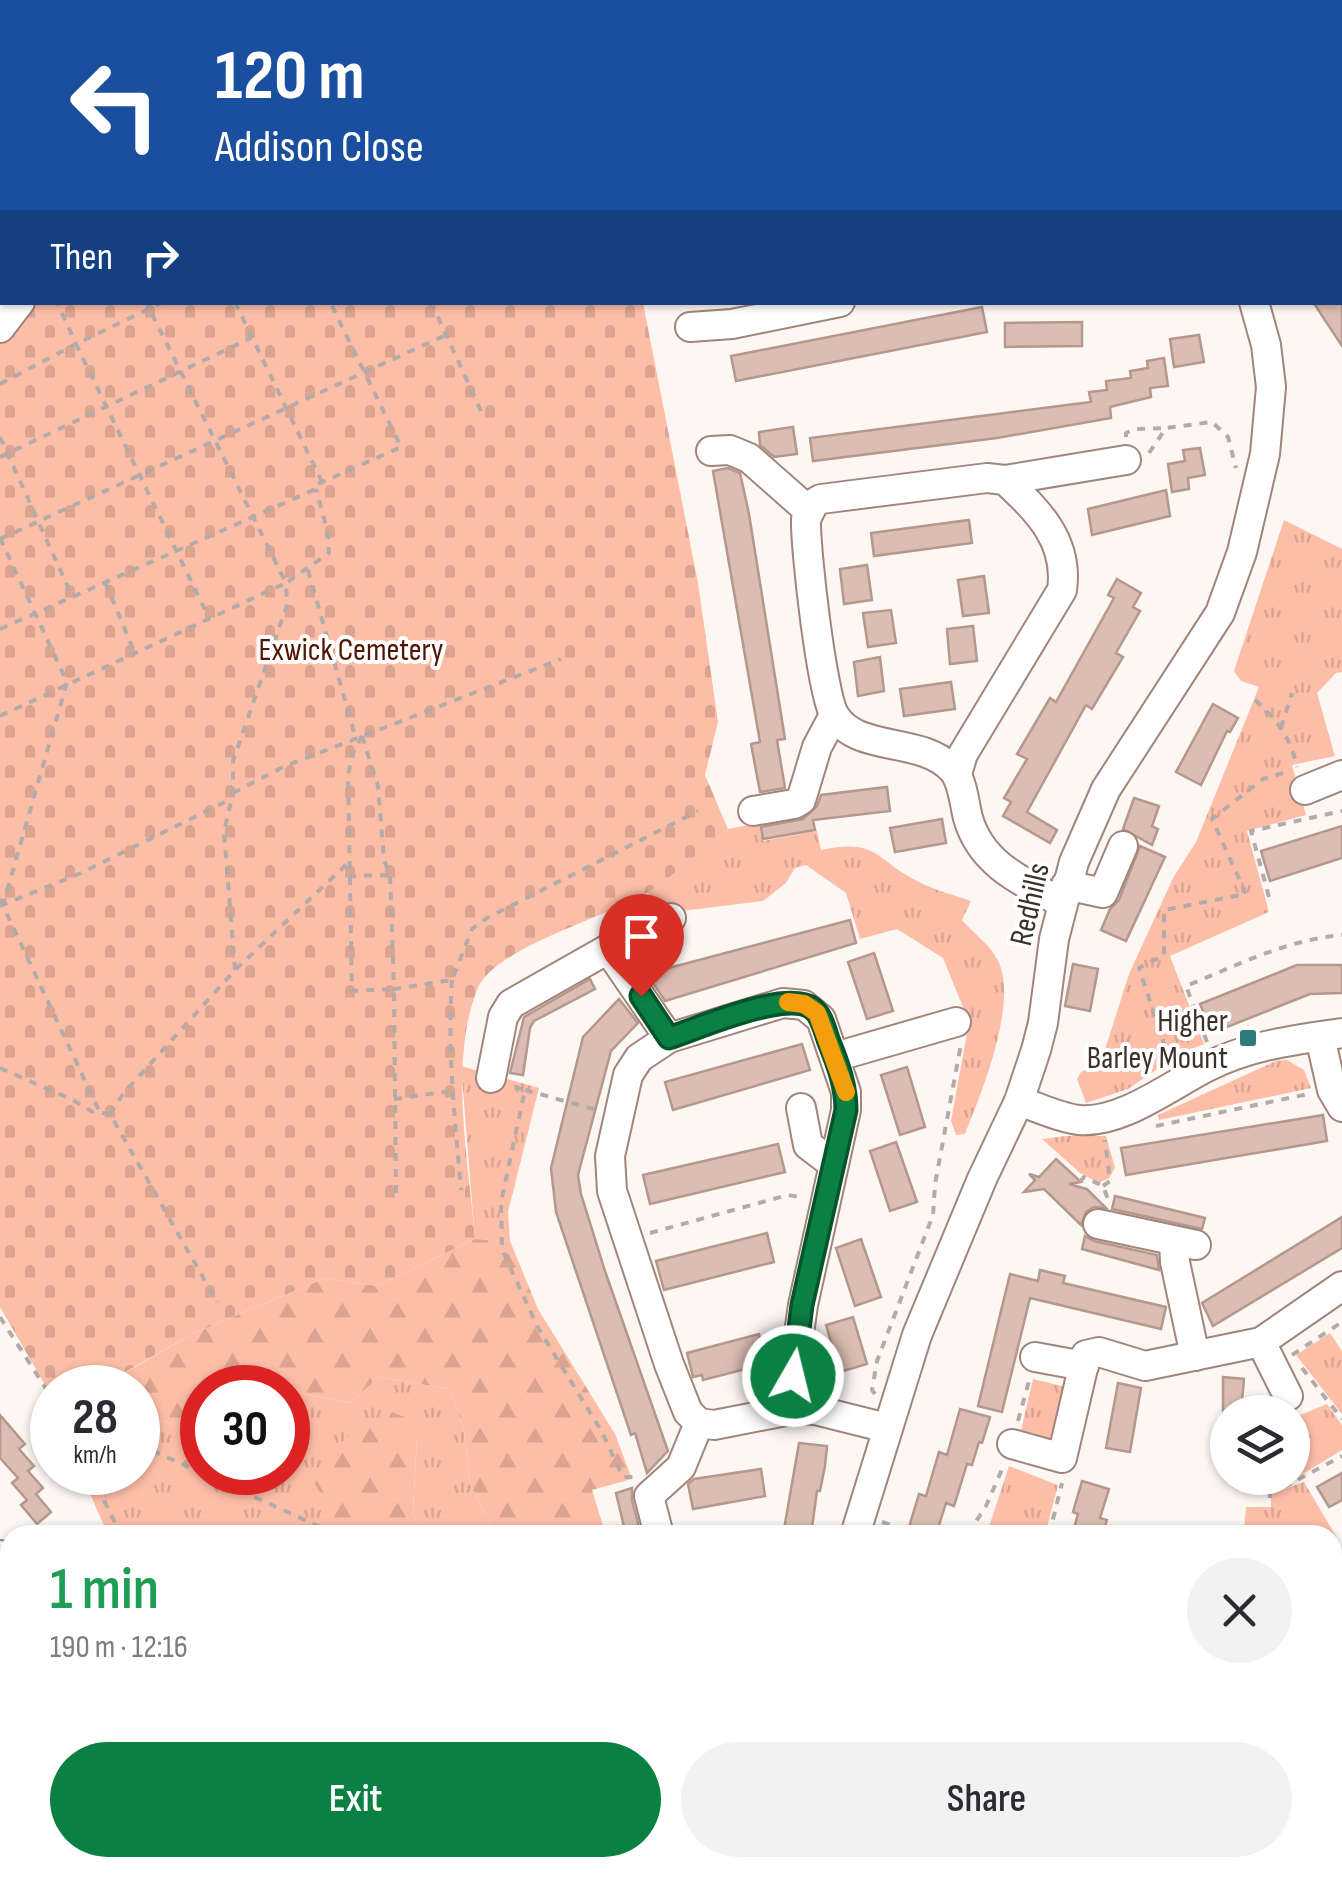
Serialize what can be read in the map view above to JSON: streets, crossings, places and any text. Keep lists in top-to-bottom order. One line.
{"streets":{"street":["Redhills"]},"parks":["Exwick Cemetery"],"places":{"transit":["Higher Barley Mount"]},"page":{"turn":["120 m","Addison Close"],"then":"Then","speed":"28 km/h","limit":"30","heading":["1 min","190 m · 12:16"],"buttons":["Exit","Share"]}}
